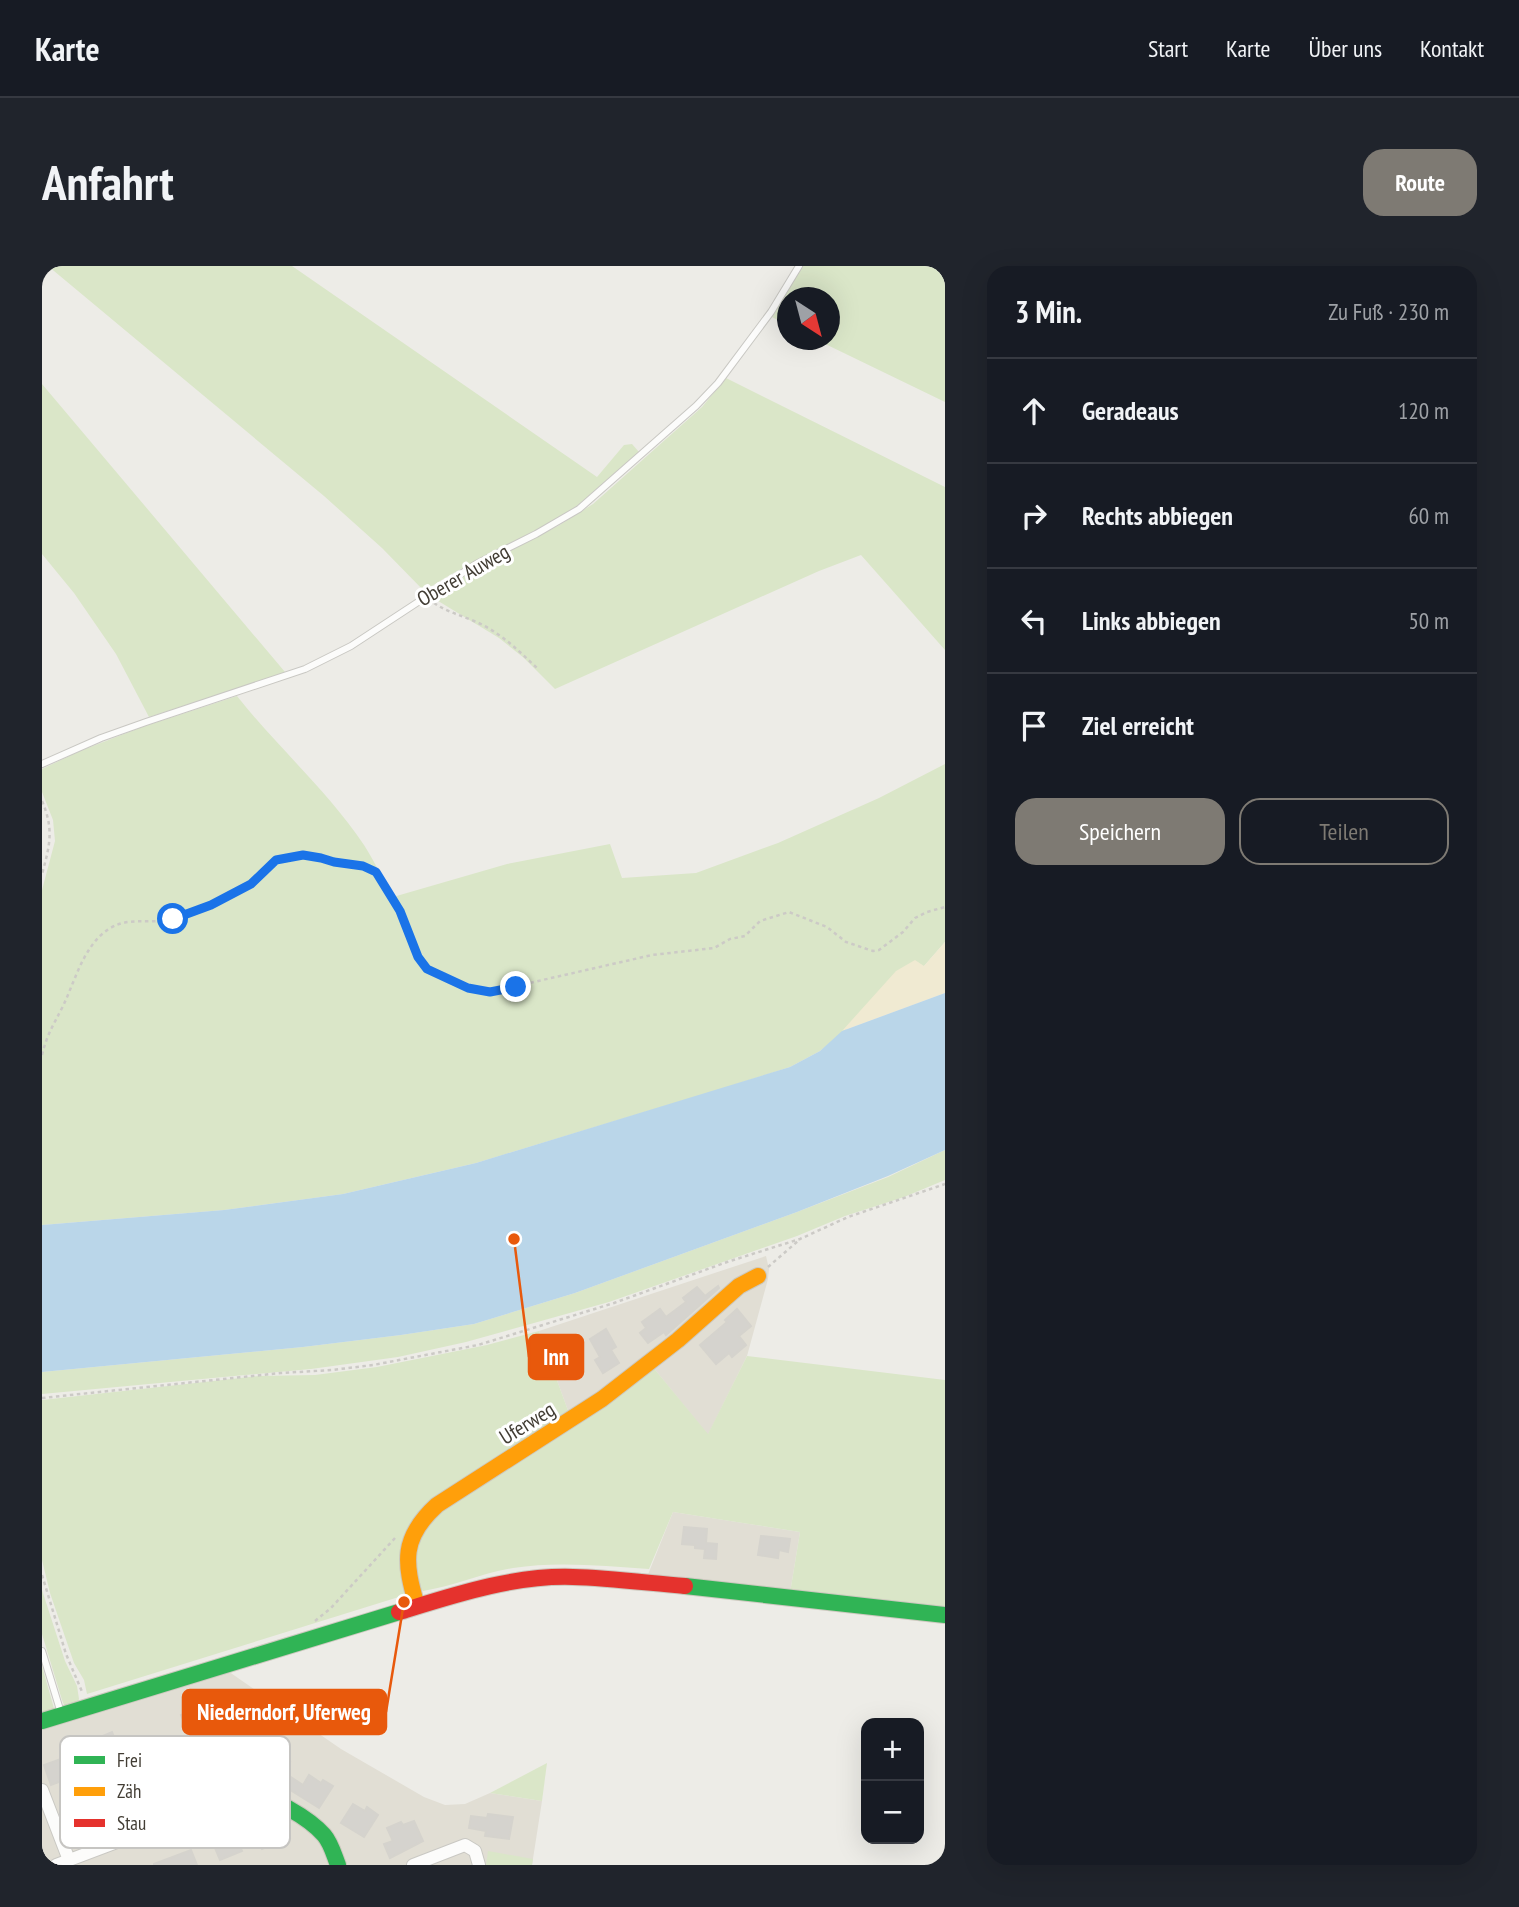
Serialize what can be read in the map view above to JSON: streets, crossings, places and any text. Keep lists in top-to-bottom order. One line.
{"streets":{"street":["Uferweg"],"lane":["Oberer Auweg"]},"places":["Inn","Niederndorf, Uferweg"],"legend":["Frei","Zäh","Stau"],"north":"bottom right","page":{"header":"Karte","nav":["Start","Karte","Über uns","Kontakt"],"buttons":["Route",["Speichern","Teilen"]],"title":"Anfahrt","heading":["3 Min.","Zu Fuß · 230 m"],"list":[["Geradeaus","120 m"],["Rechts abbiegen","60 m"],["Links abbiegen","50 m"],"Ziel erreicht"],"map_buttons":["+","−"]}}
